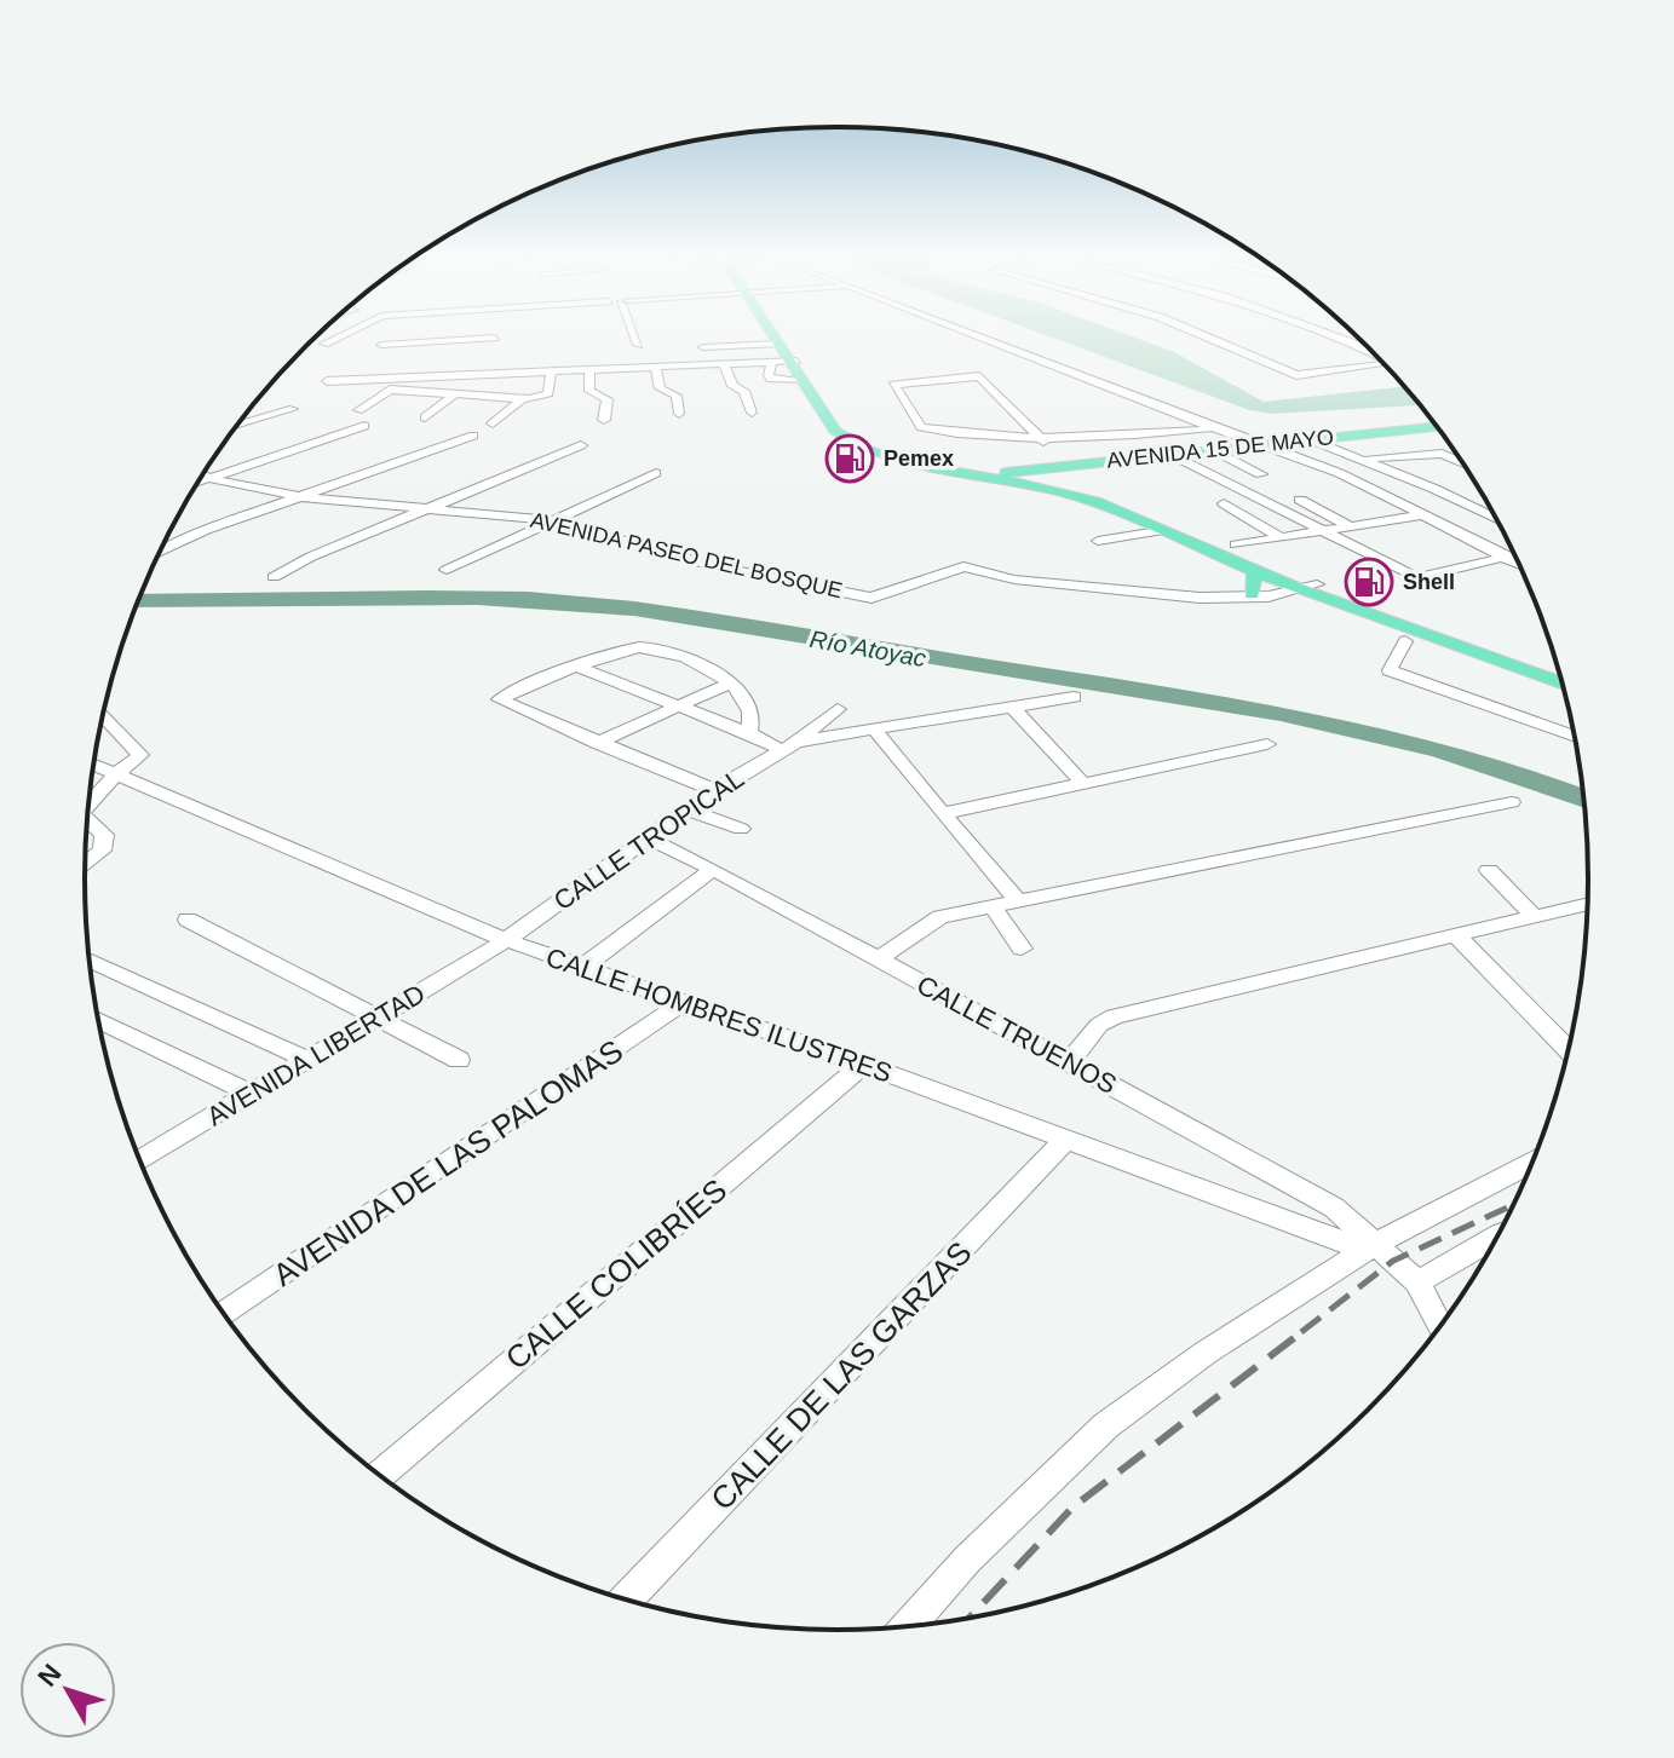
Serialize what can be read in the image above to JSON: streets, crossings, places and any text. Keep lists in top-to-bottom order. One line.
{"streets":{"main road":["AVENIDA 15 DE MAYO"],"street":["AVENIDA PASEO DEL BOSQUE","CALLE TROPICAL","CALLE HOMBRES ILUSTRES","CALLE TRUENOS","AVENIDA LIBERTAD","AVENIDA DE LAS PALOMAS","CALLE COLIBRÍES","CALLE DE LAS GARZAS"]},"crossings":[["CALLE TROPICAL","CALLE HOMBRES ILUSTRES"],["CALLE TROPICAL","CALLE TRUENOS"],["CALLE TROPICAL","AVENIDA LIBERTAD"],["CALLE HOMBRES ILUSTRES","CALLE TRUENOS"],["CALLE HOMBRES ILUSTRES","AVENIDA LIBERTAD"],["CALLE HOMBRES ILUSTRES","AVENIDA DE LAS PALOMAS"],["CALLE HOMBRES ILUSTRES","CALLE COLIBRÍES"],["CALLE HOMBRES ILUSTRES","CALLE DE LAS GARZAS"]],"water":["Río Atoyac"],"places":{"fuel station":["Pemex","Shell"]},"north":"top left"}
